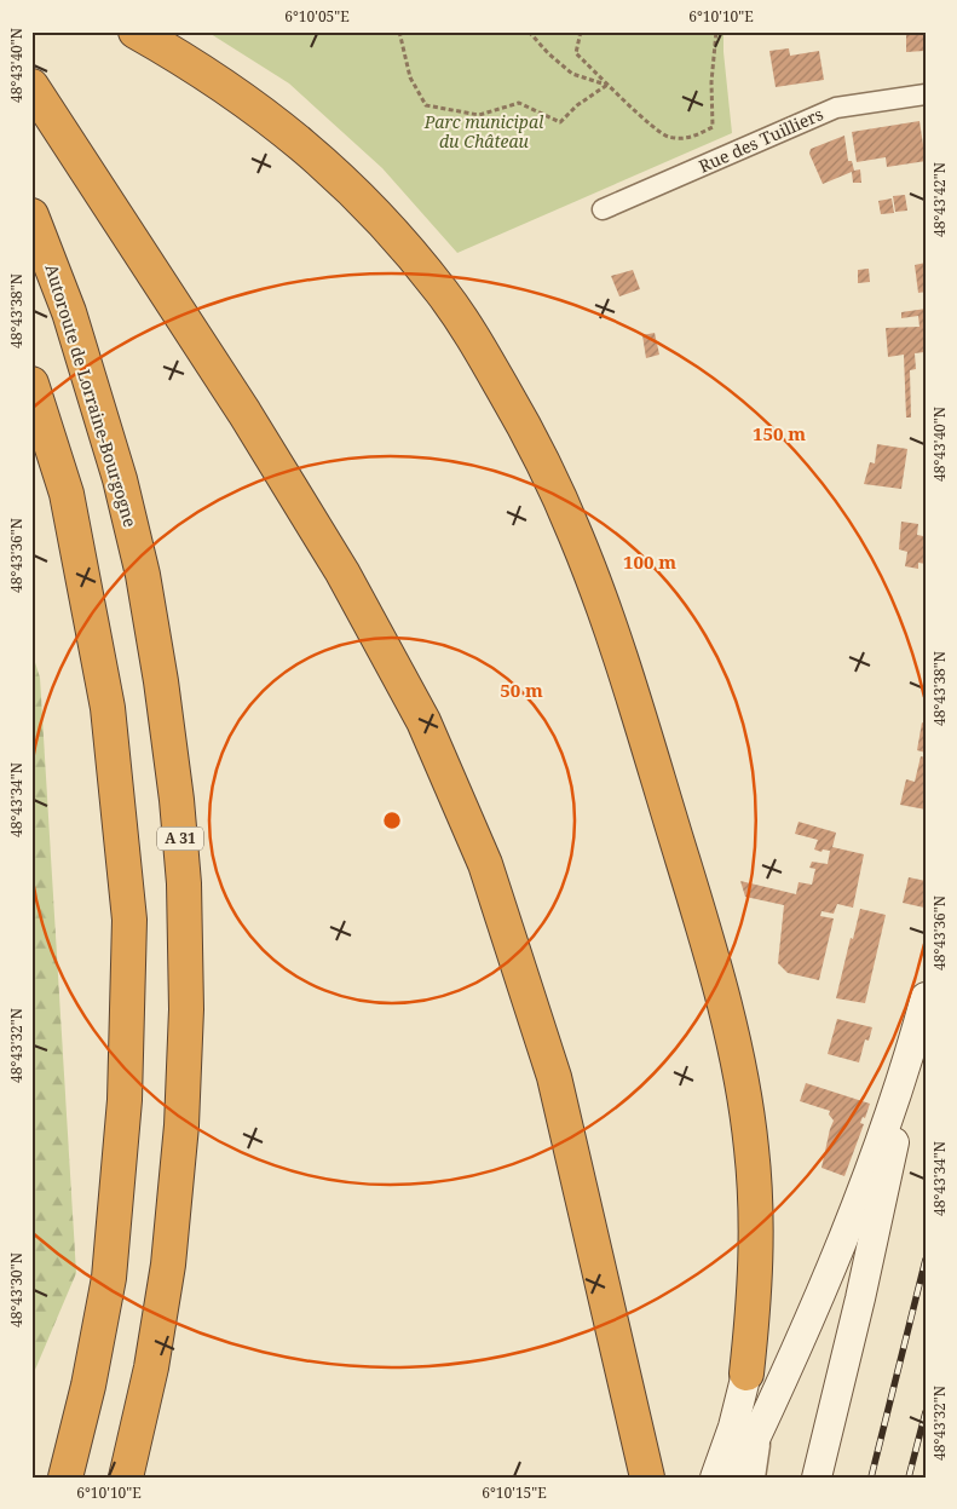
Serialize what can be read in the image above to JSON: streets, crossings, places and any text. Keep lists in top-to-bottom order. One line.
{"streets":{"highway":["Autoroute de Lorraine-Bourgogne","A 31"],"street":["Rue des Tuilliers"]},"parks":["Parc municipal du Château"],"coordinates":["6°10'05\"E","6°10'10\"E","48°43'40\"N","48°43'42\"N","48°43'38\"N","48°43'36\"N","48°43'34\"N","48°43'32\"N","48°43'30\"N","6°10'15\"E"],"rings":["150 m","100 m","50 m"]}
